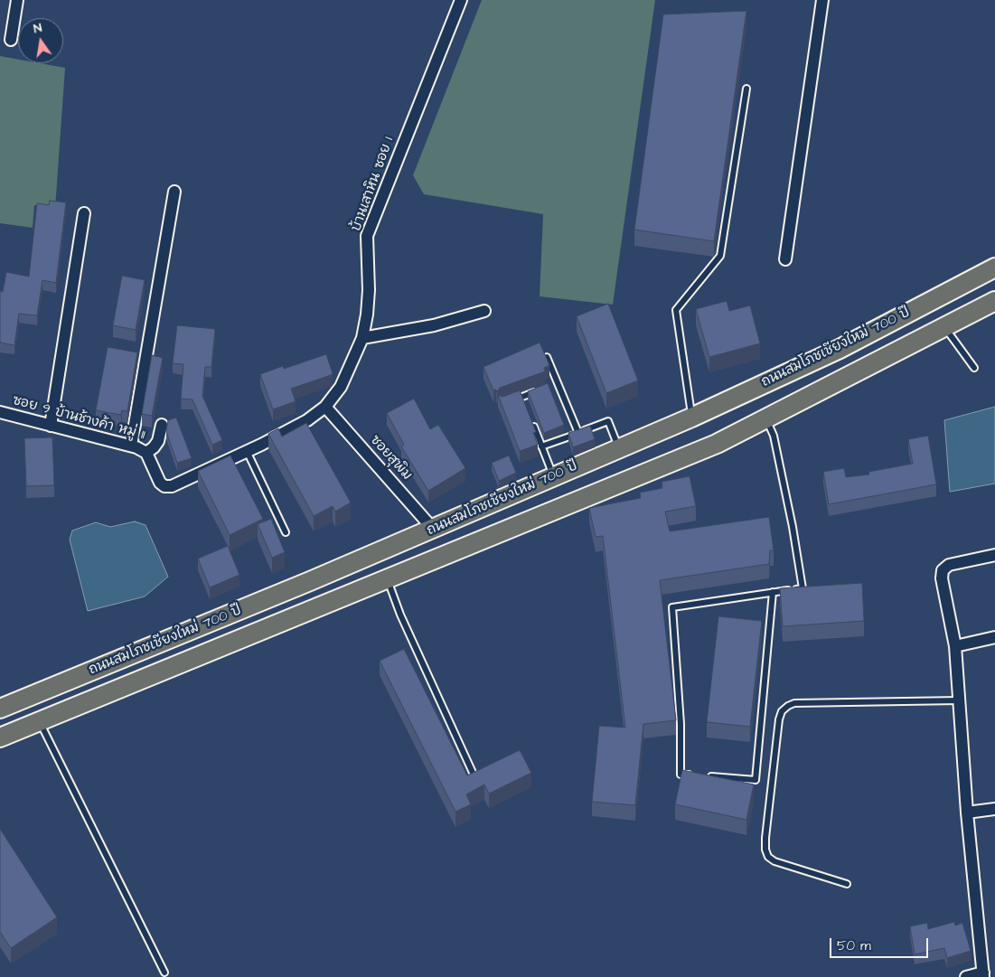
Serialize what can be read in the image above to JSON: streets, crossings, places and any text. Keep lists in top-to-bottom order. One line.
{"streets":{"main road":["ถนนสมโภชเชียงใหม่ 700 ปี"],"street":["บ้านเสาหิน ซอย 1","ซอย 9 บ้านช้างค้า หมู่ 11","ซอยสุพิม"]},"crossings":[["บ้านเสาหิน ซอย 1","ซอย 9 บ้านช้างค้า หมู่ 11"],["บ้านเสาหิน ซอย 1","ซอยสุพิม"],["ถนนสมโภชเชียงใหม่ 700 ปี","ซอยสุพิม"],["ซอย 9 บ้านช้างค้า หมู่ 11","ซอยสุพิม"]],"scale_bar":"50 m","north":"top"}
